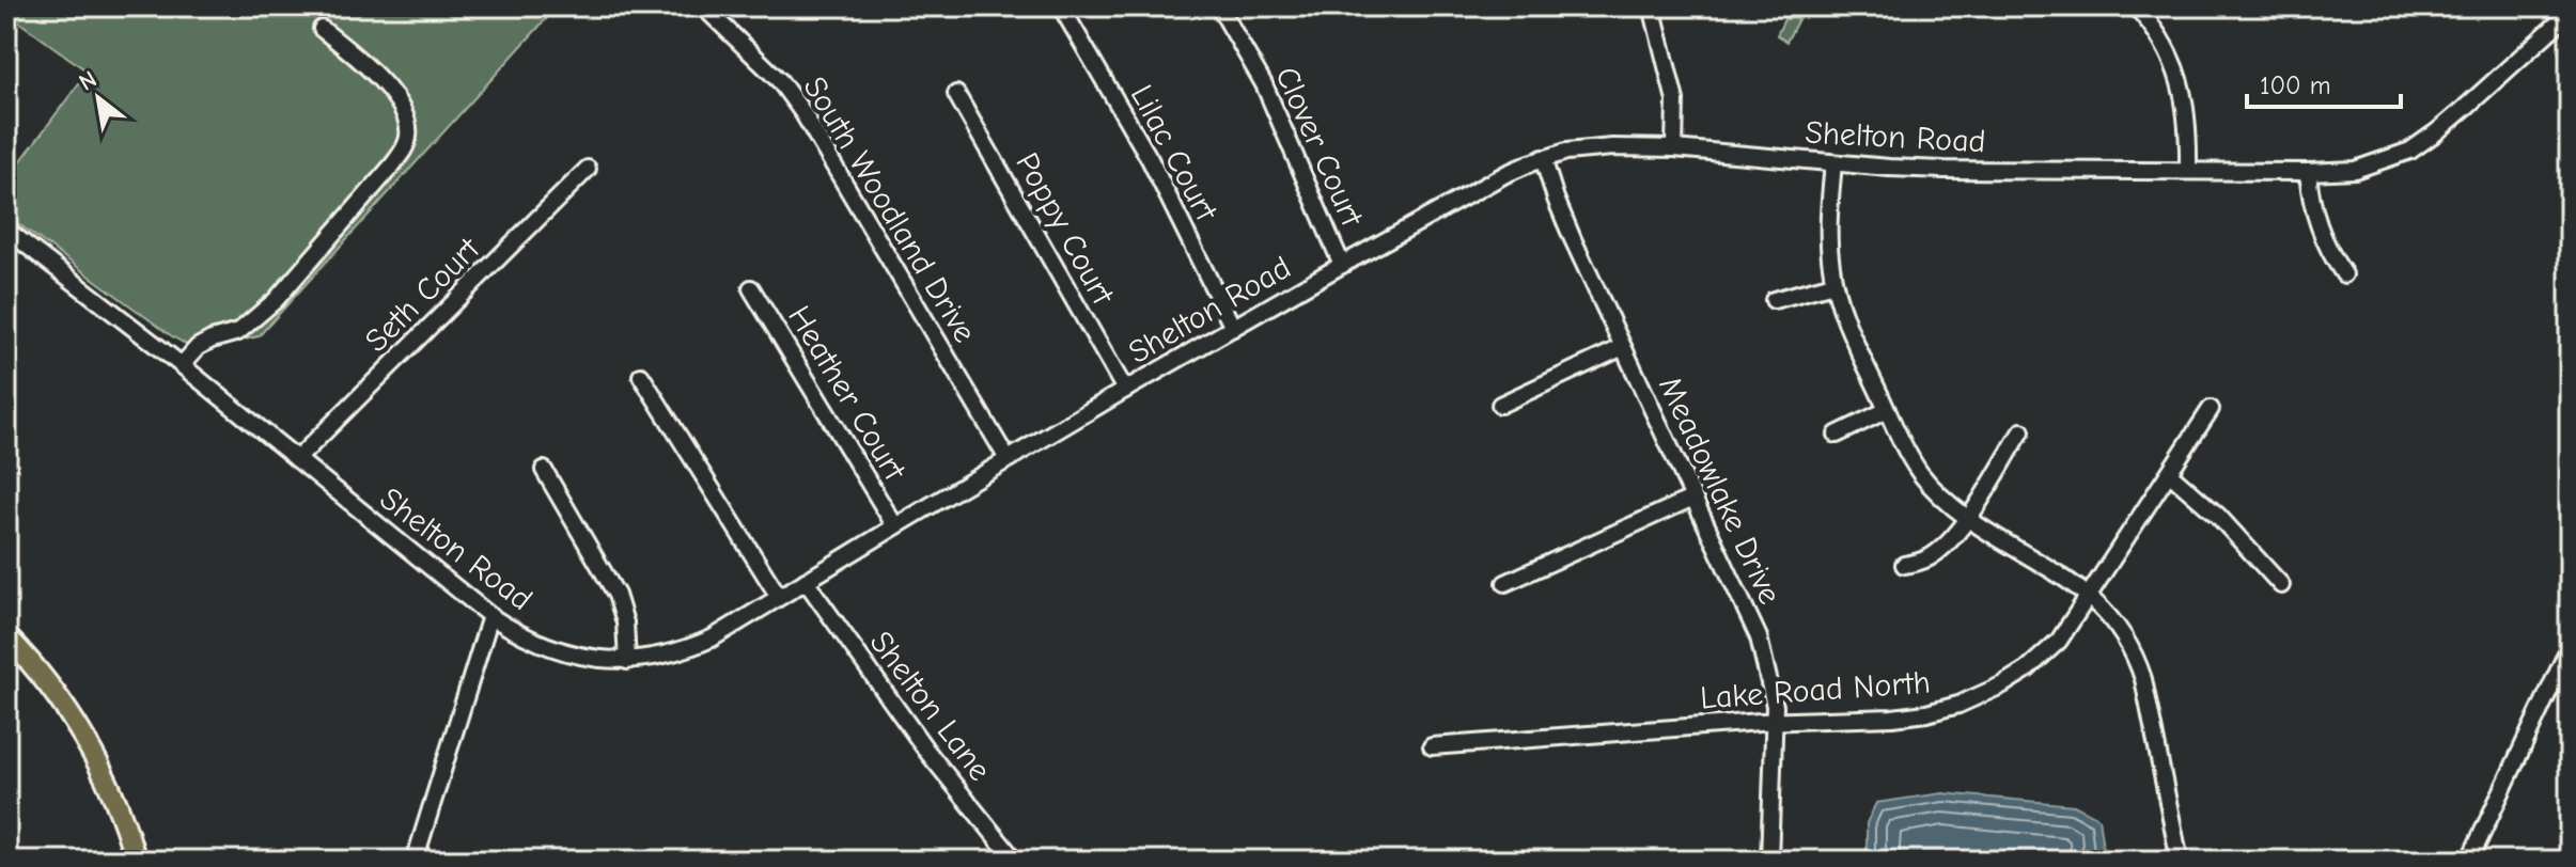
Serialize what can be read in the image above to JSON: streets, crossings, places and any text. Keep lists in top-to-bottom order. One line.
{"streets":{"street":["Shelton Road","Clover Court","Lilac Court","South Woodland Drive","Poppy Court","Seth Court","Heather Court","Meadowlake Drive","Lake Road North","Shelton Lane"]},"crossings":[["Shelton Road","Clover Court"],["Shelton Road","Lilac Court"],["Shelton Road","South Woodland Drive"],["Shelton Road","Poppy Court"],["Shelton Road","Seth Court"],["Shelton Road","Heather Court"],["Shelton Road","Meadowlake Drive"],["Shelton Road","Shelton Lane"],["Meadowlake Drive","Lake Road North"]],"scale_bar":"100 m","north":"top left"}
